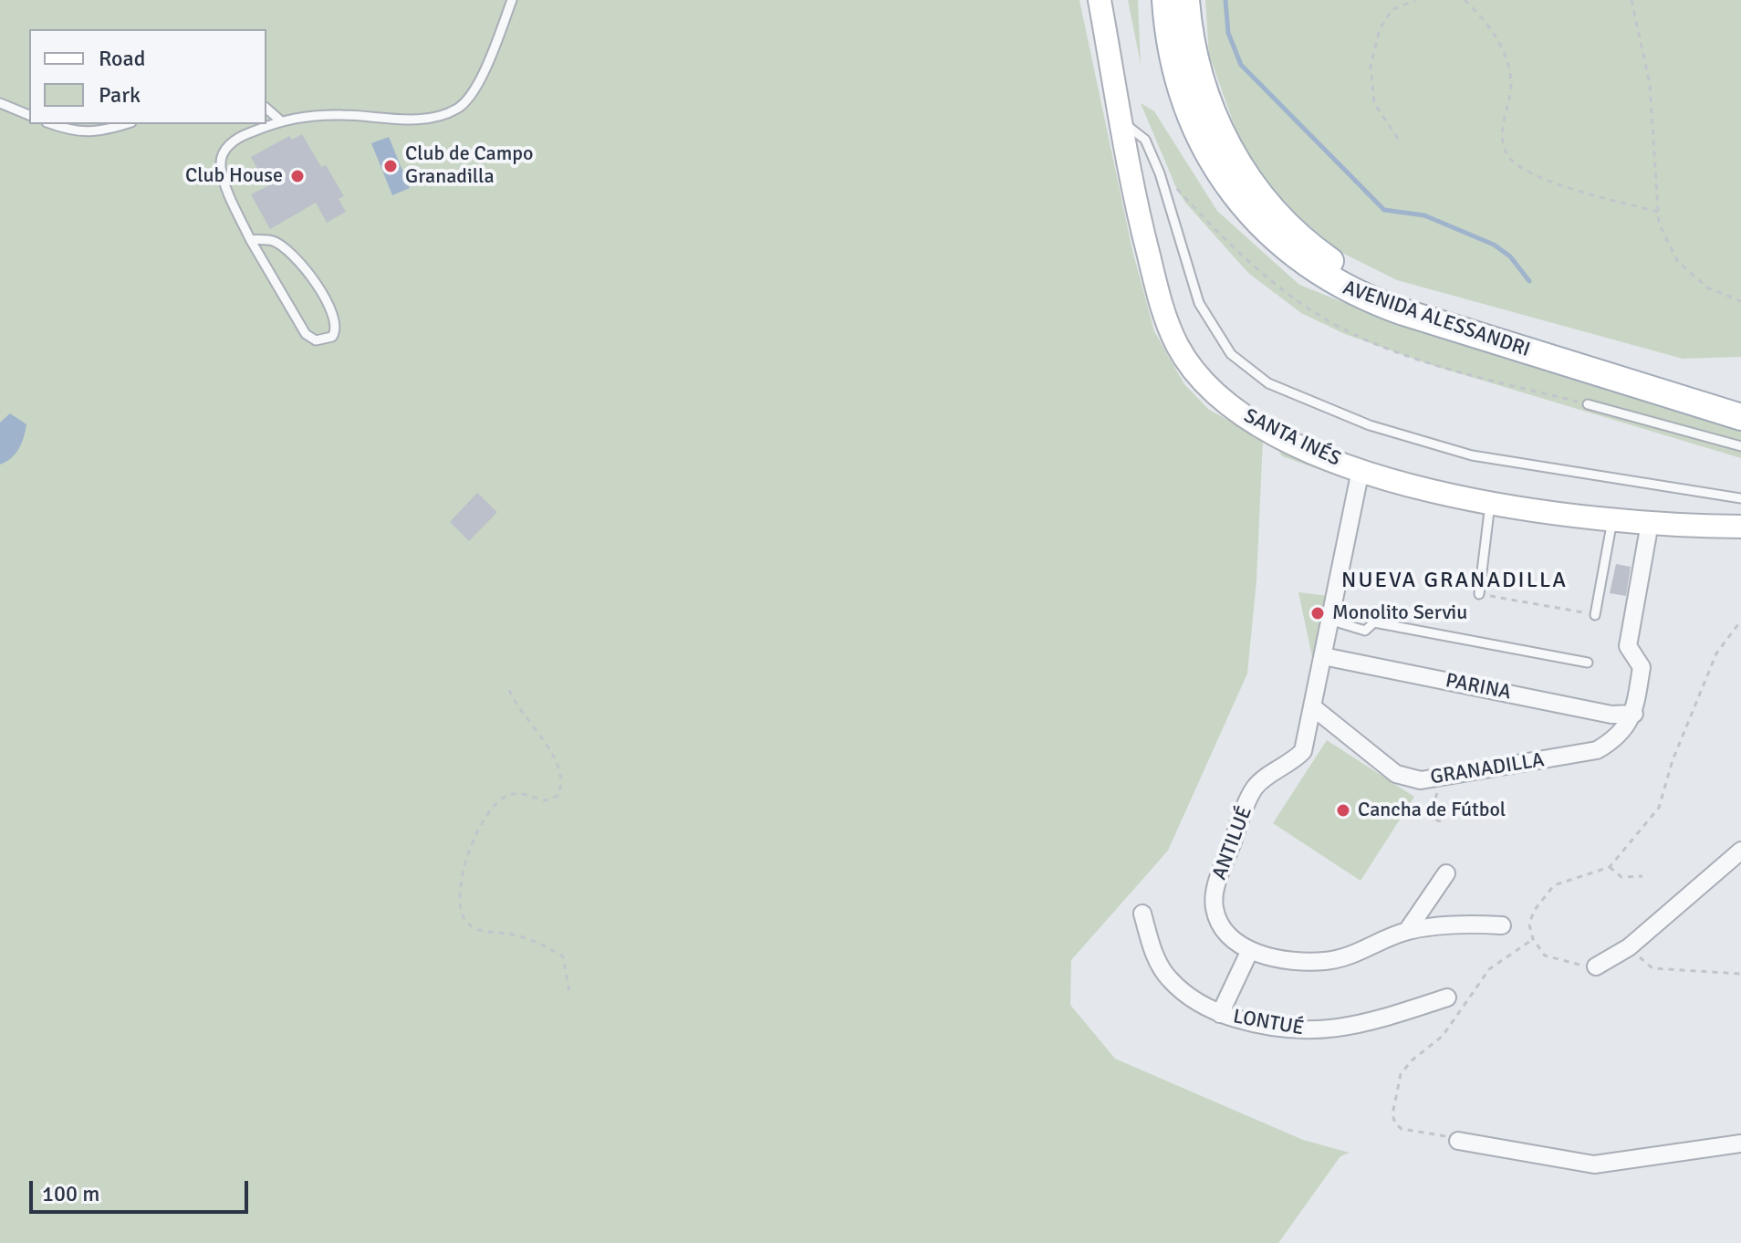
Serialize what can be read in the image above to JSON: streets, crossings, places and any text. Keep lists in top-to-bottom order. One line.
{"streets":{"main road":["AVENIDA ALESSANDRI","SANTA INÉS"],"street":["PARINA","GRANADILLA","ANTILUÉ","LONTUÉ"]},"crossings":[["SANTA INÉS","ANTILUÉ"],["PARINA","GRANADILLA"],["PARINA","ANTILUÉ"],["GRANADILLA","ANTILUÉ"]],"districts":["NUEVA GRANADILLA"],"places":["Club de Campo Granadilla","Club House","Monolito Serviu","Cancha de Fútbol"],"legend":["Road","Park"],"scale_bar":"100 m"}
